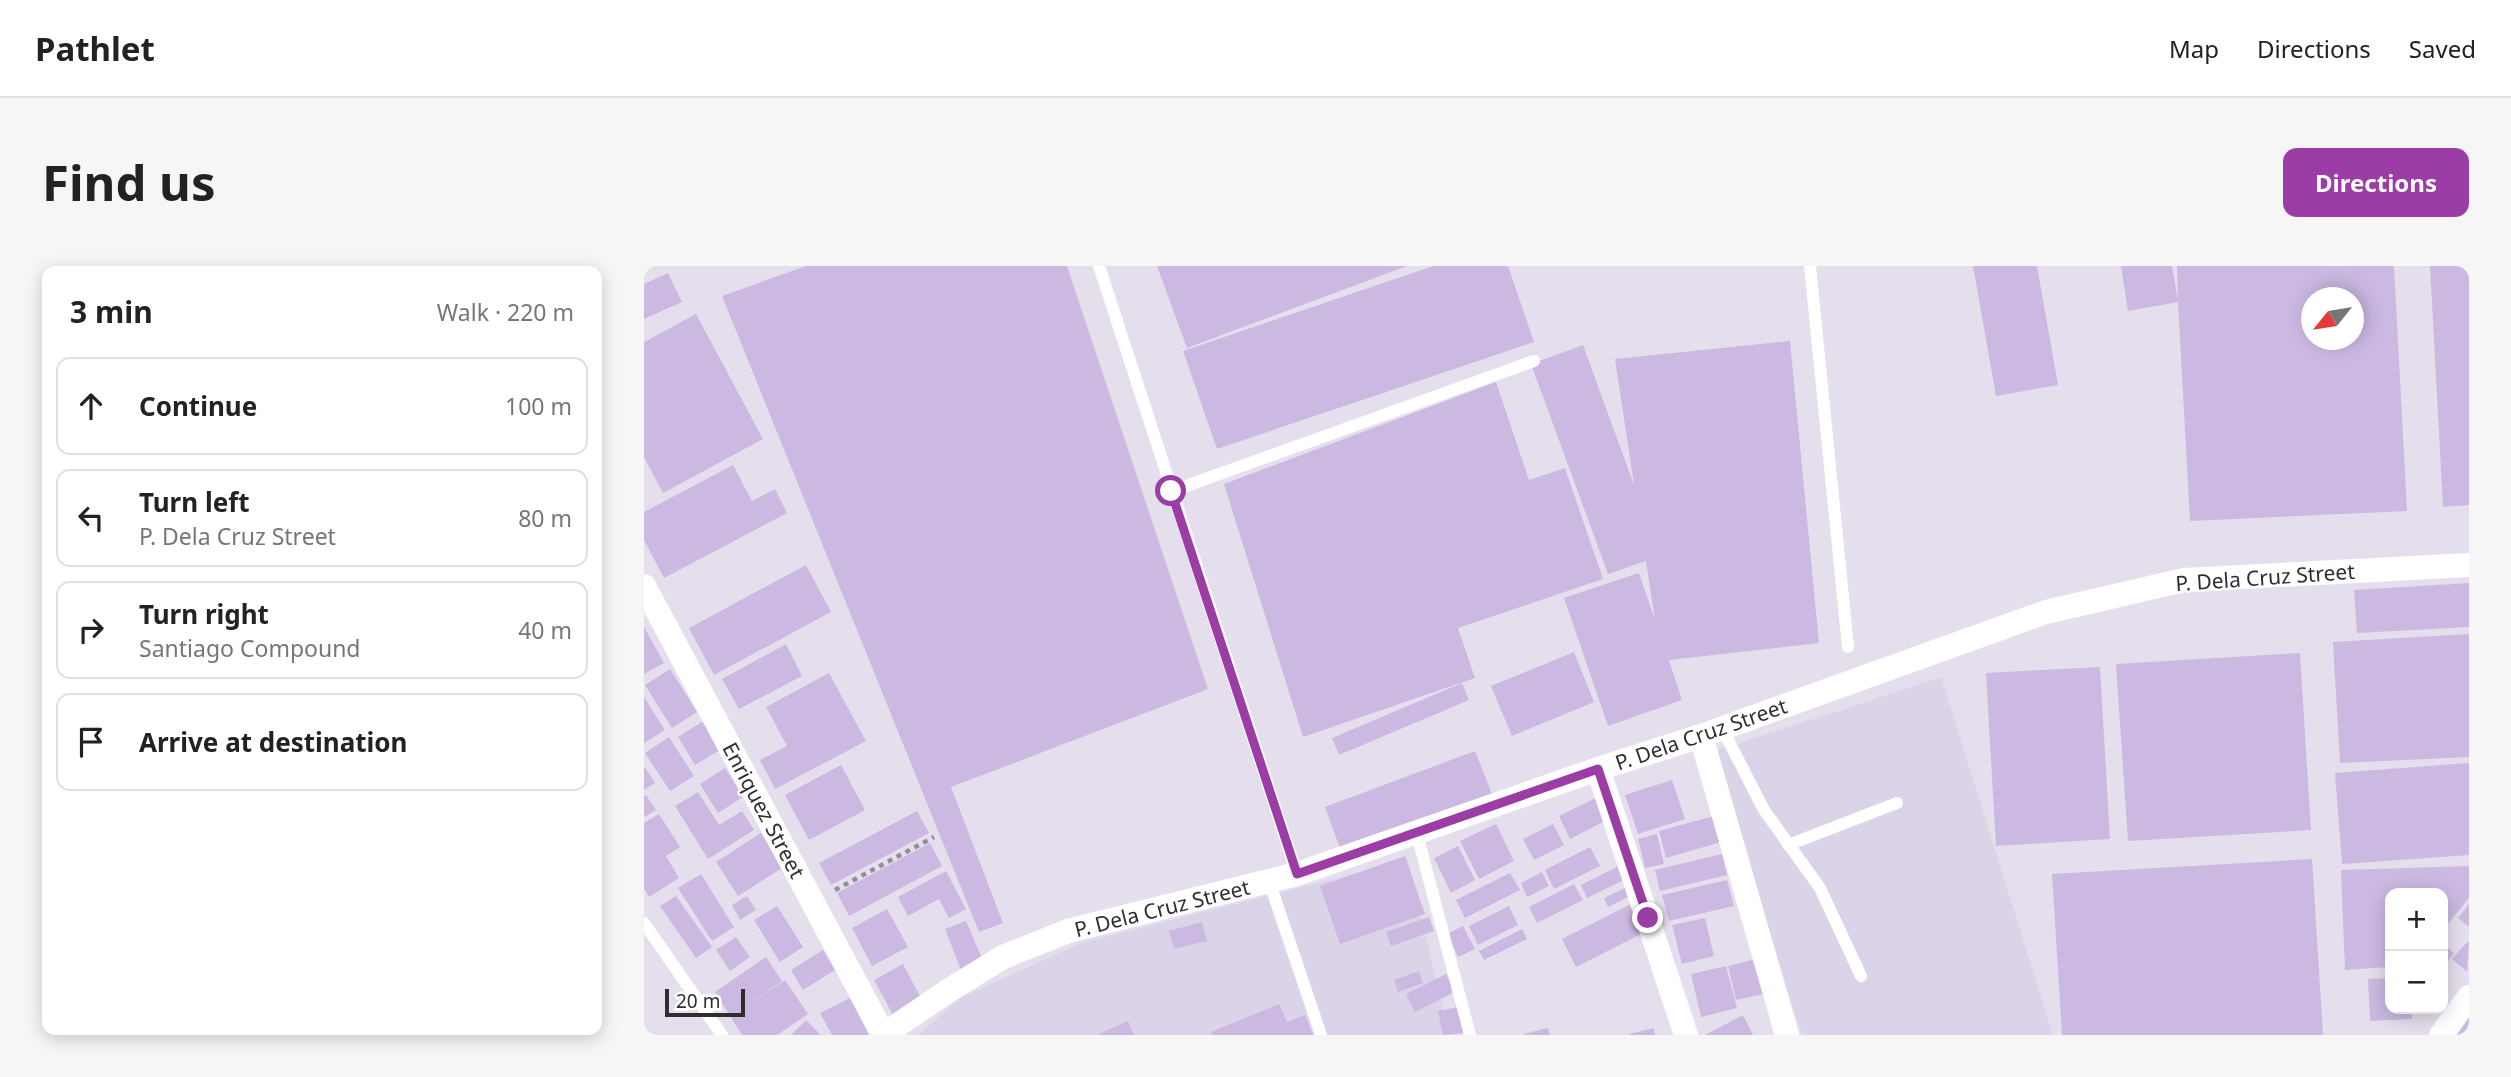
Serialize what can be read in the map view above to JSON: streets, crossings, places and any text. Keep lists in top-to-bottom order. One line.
{"streets":{"street":["P. Dela Cruz Street","Enriquez Street"]},"crossings":[["P. Dela Cruz Street","Enriquez Street"]],"scale_bar":"20 m","north":"bottom left","page":{"header":"Pathlet","nav":["Map","Directions","Saved"],"buttons":"Directions","title":"Find us","heading":["3 min","Walk · 220 m"],"list":[["Continue","100 m"],["Turn left","P. Dela Cruz Street","80 m"],["Turn right","Santiago Compound","40 m"],"Arrive at destination"],"map_buttons":["+","−"],"scale":"20 m"}}
